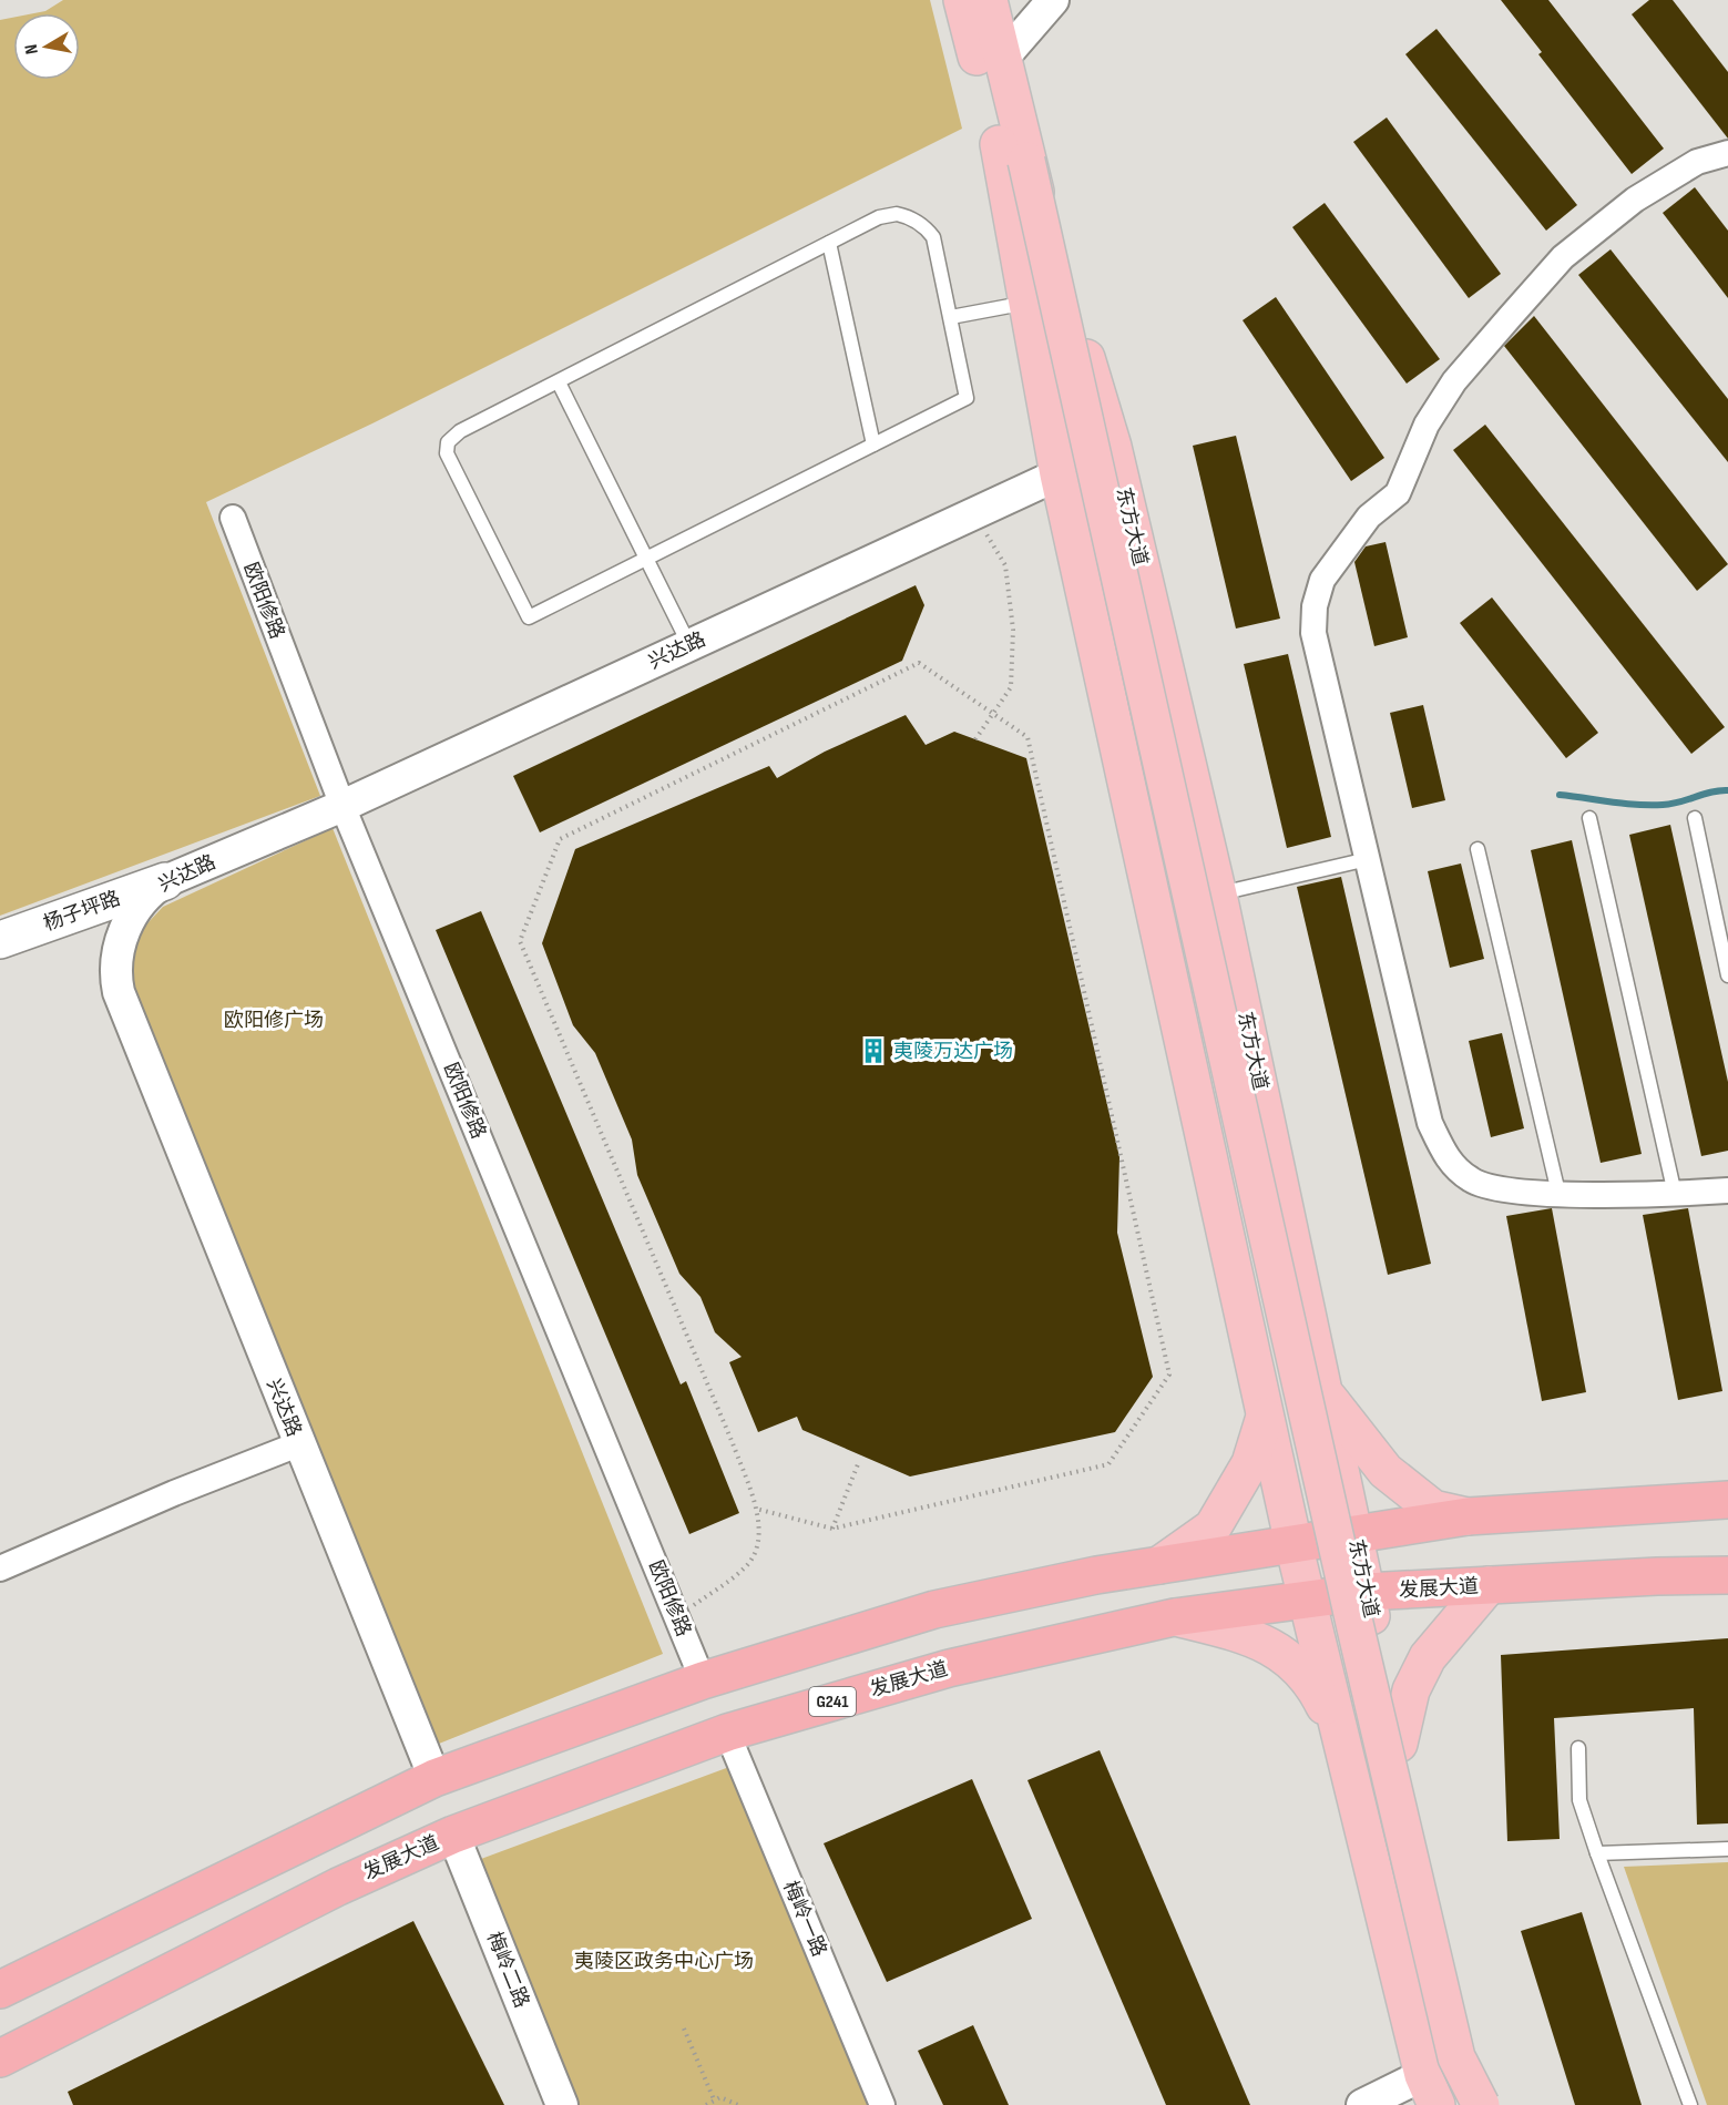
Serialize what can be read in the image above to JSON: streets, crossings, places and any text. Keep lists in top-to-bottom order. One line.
{"streets":{"highway":["发展大道","G241"],"main road":["东方大道","杨子坪路"],"street":["欧阳修路","兴达路","梅岭一路","梅岭二路"]},"crossings":[["东方大道","兴达路"],["东方大道","发展大道"],["欧阳修路","兴达路"],["兴达路","杨子坪路"],["发展大道","梅岭一路"],["发展大道","梅岭二路"]],"parks":["欧阳修广场","夷陵区政务中心广场"],"places":{"building":["夷陵万达广场"]},"north":"left"}
